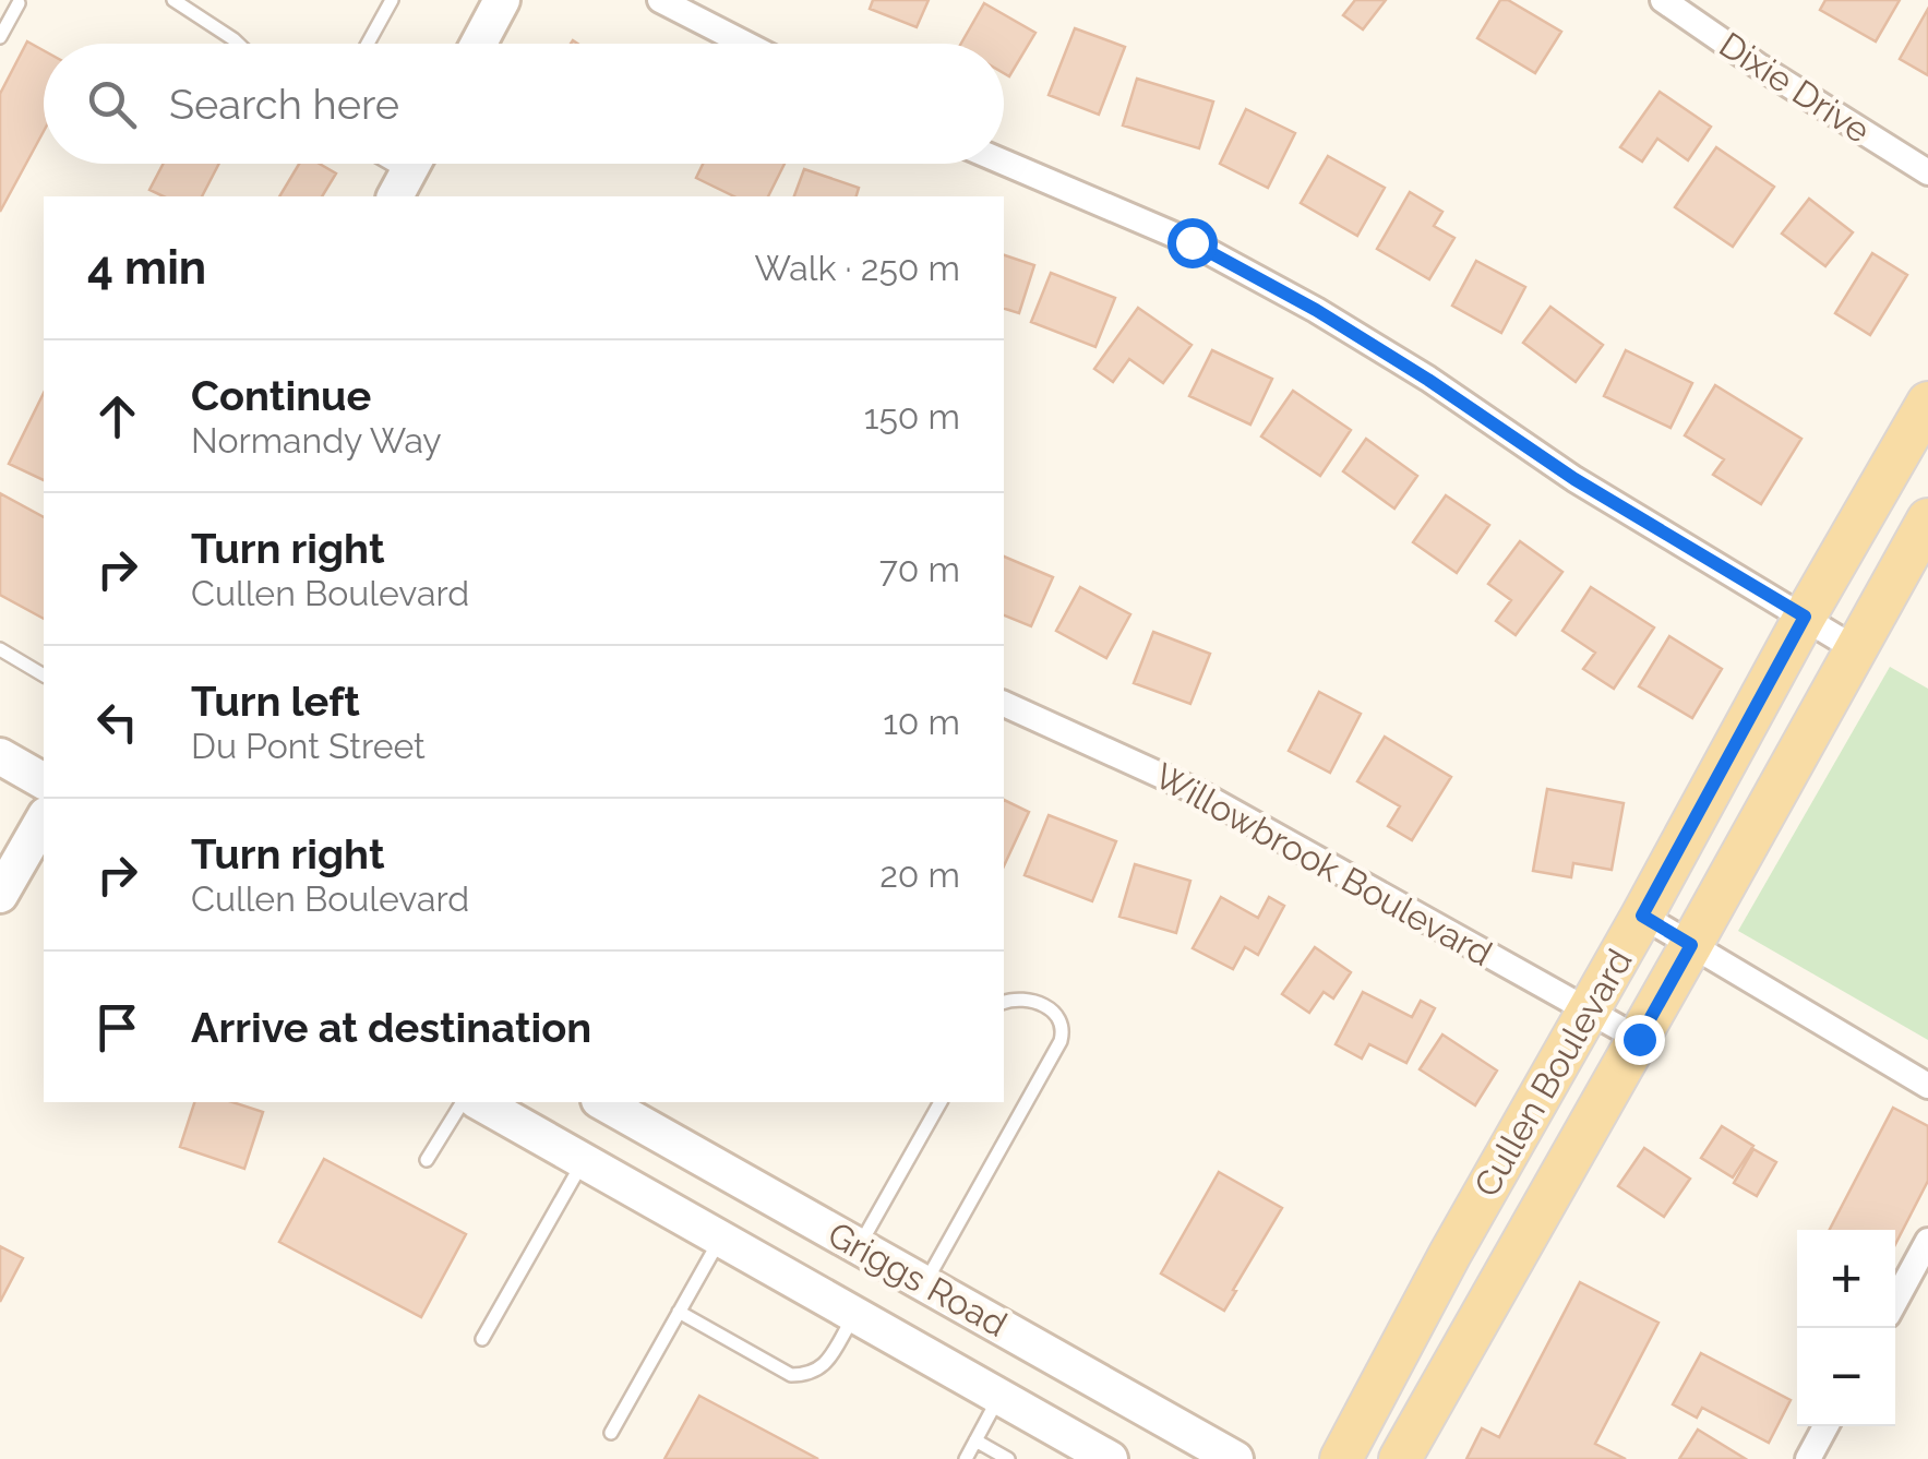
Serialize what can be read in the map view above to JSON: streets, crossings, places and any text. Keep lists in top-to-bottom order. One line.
{"streets":{"main road":["Cullen Boulevard","Griggs Road"],"street":["Dixie Drive","Willowbrook Boulevard"]},"crossings":[["Willowbrook Boulevard","Cullen Boulevard"]],"page":{"search":"Search here","heading":["4 min","Walk · 250 m"],"list":[["Continue","Normandy Way","150 m"],["Turn right","Cullen Boulevard","70 m"],["Turn left","Du Pont Street","10 m"],["Turn right","Cullen Boulevard","20 m"],"Arrive at destination"],"map_buttons":["+","−"]}}
